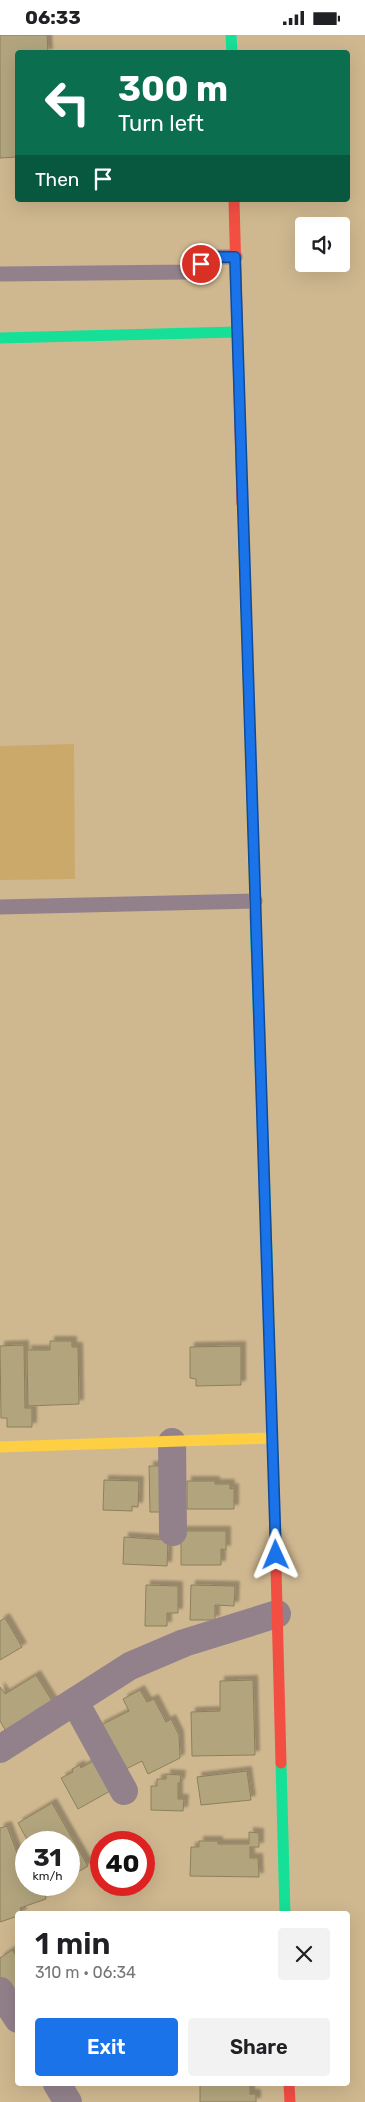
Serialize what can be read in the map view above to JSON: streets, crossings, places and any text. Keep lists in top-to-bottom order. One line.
{"page":{"status":"06:33","turn":["300 m","Turn left"],"then":"Then","speed":"31 km/h","limit":"40","heading":["1 min","310 m · 06:34"],"buttons":["Exit","Share"]}}
